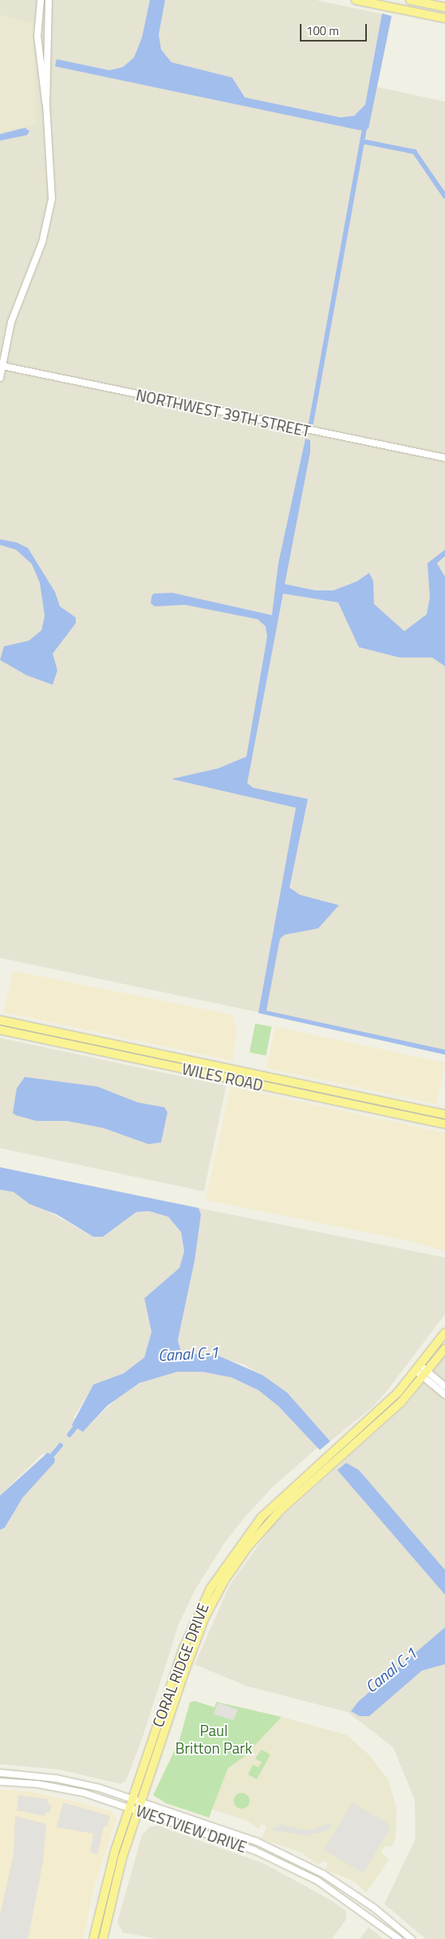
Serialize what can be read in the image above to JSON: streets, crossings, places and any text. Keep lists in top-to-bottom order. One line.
{"streets":{"main road":["WILES ROAD","CORAL RIDGE DRIVE"],"street":["NORTHWEST 39TH STREET","WESTVIEW DRIVE"]},"crossings":[["CORAL RIDGE DRIVE","WESTVIEW DRIVE"]],"water":["Canal C-1"],"parks":["Paul Britton Park"],"scale_bar":"100 m"}
